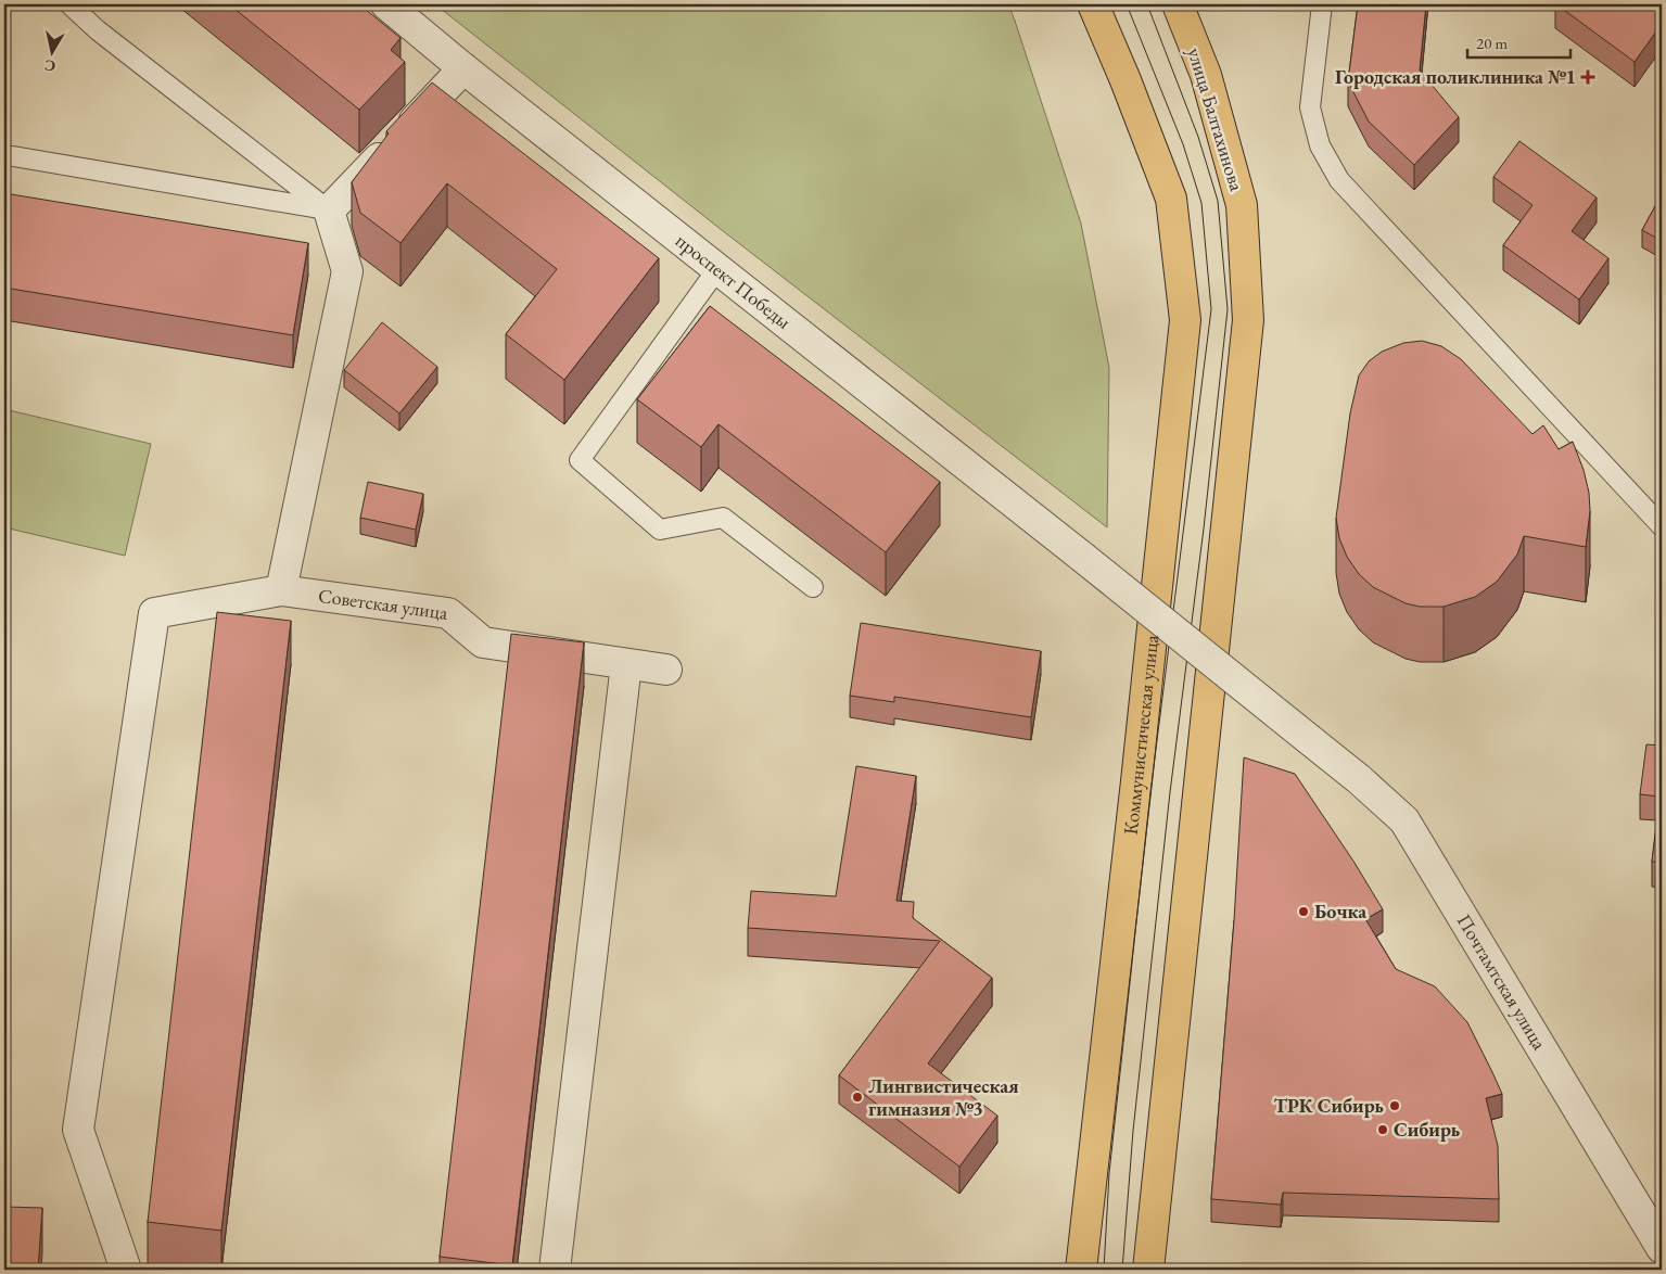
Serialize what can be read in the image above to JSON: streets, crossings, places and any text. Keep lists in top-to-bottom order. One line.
{"streets":{"main road":["улица Балтахинова","Коммунистическая улица"],"street":["проспект Победы","Советская улица","Почтамтская улица"]},"crossings":[["проспект Победы","Почтамтская улица"]],"places":{"health":["Городская поликлиника №1"],"other":["Бочка","Лингвистическая гимназия №3","ТРК Сибирь","Сибирь"]},"scale_bar":"20 m","north":"bottom"}
